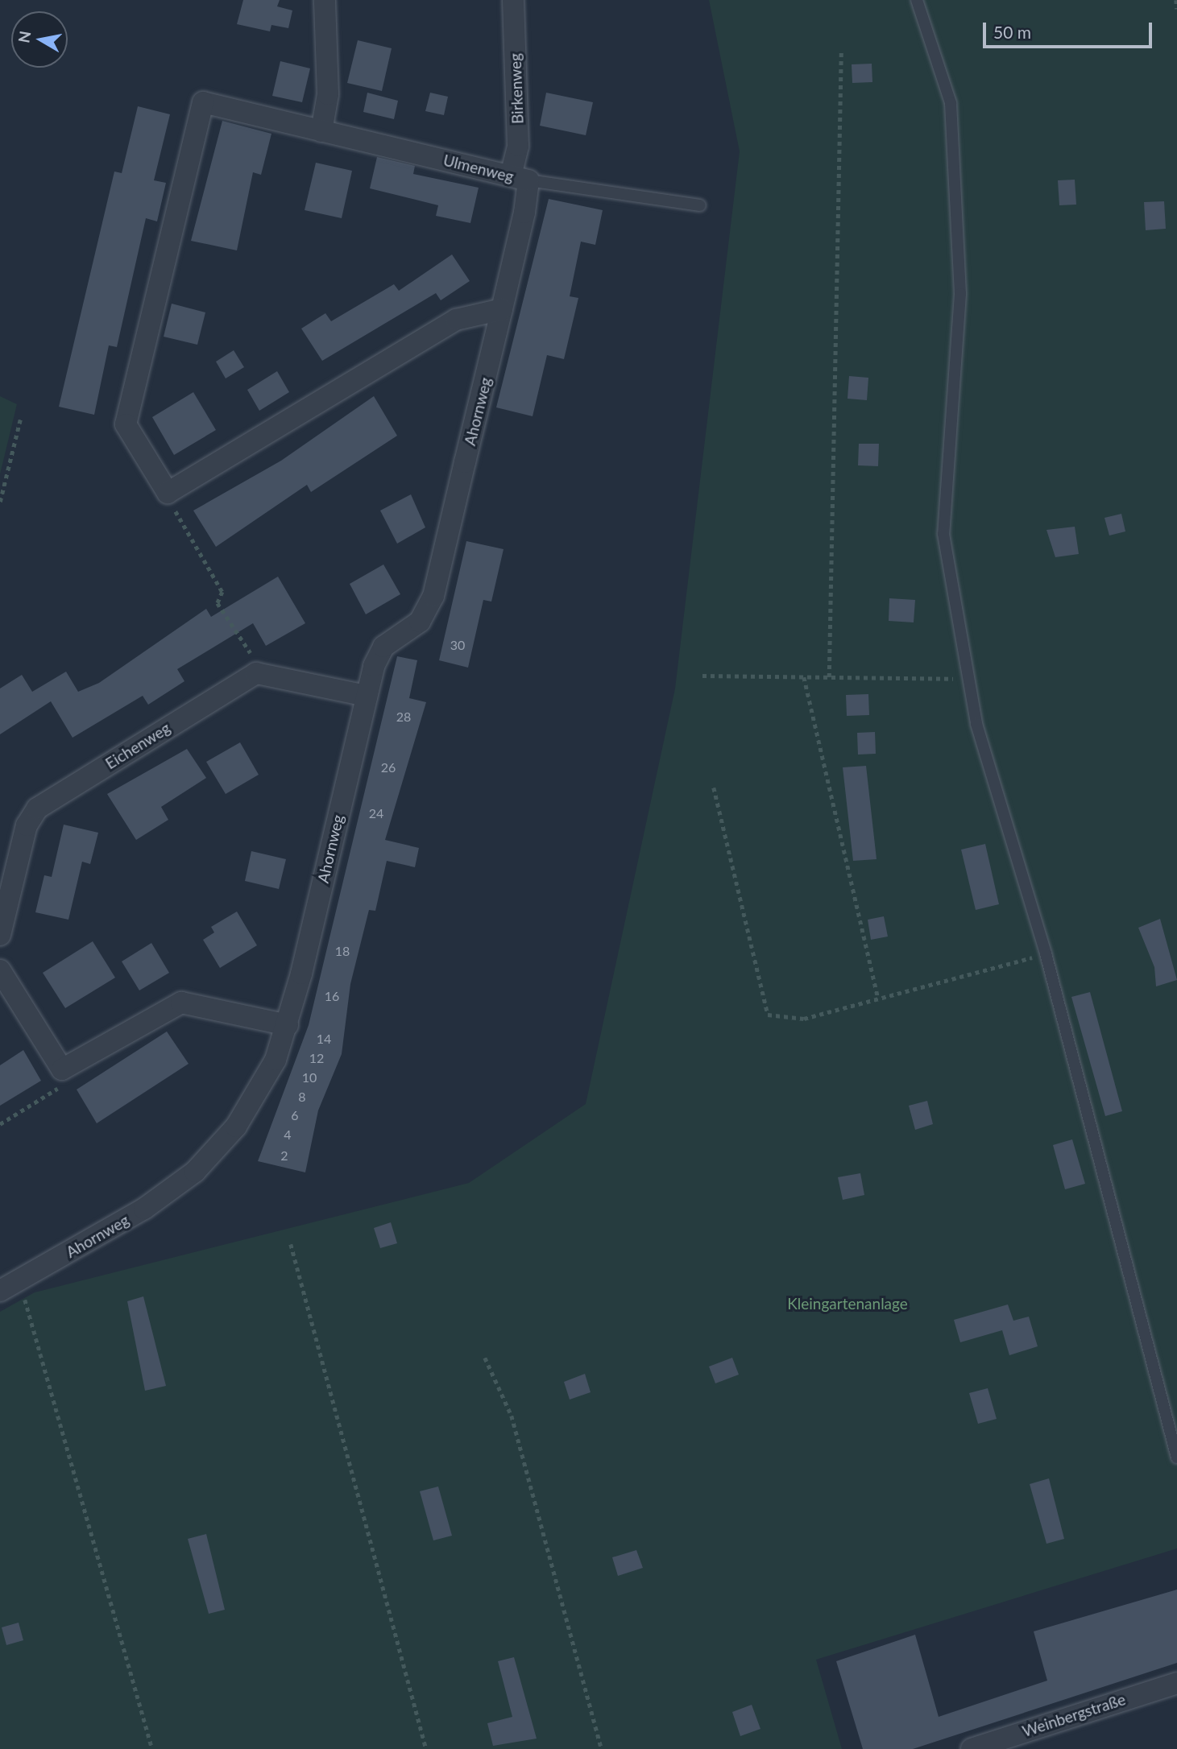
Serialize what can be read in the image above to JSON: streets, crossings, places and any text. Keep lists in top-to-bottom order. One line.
{"streets":{"street":["Birkenweg","Ulmenweg","Ahornweg","Eichenweg","Weinbergstraße"]},"crossings":[["Birkenweg","Ulmenweg"],["Ulmenweg","Ahornweg"]],"parks":["Kleingartenanlage"],"house_numbers":["30","28","26","24","18","16","14","12","10","8","6","4","2"],"scale_bar":"50 m","north":"left"}
